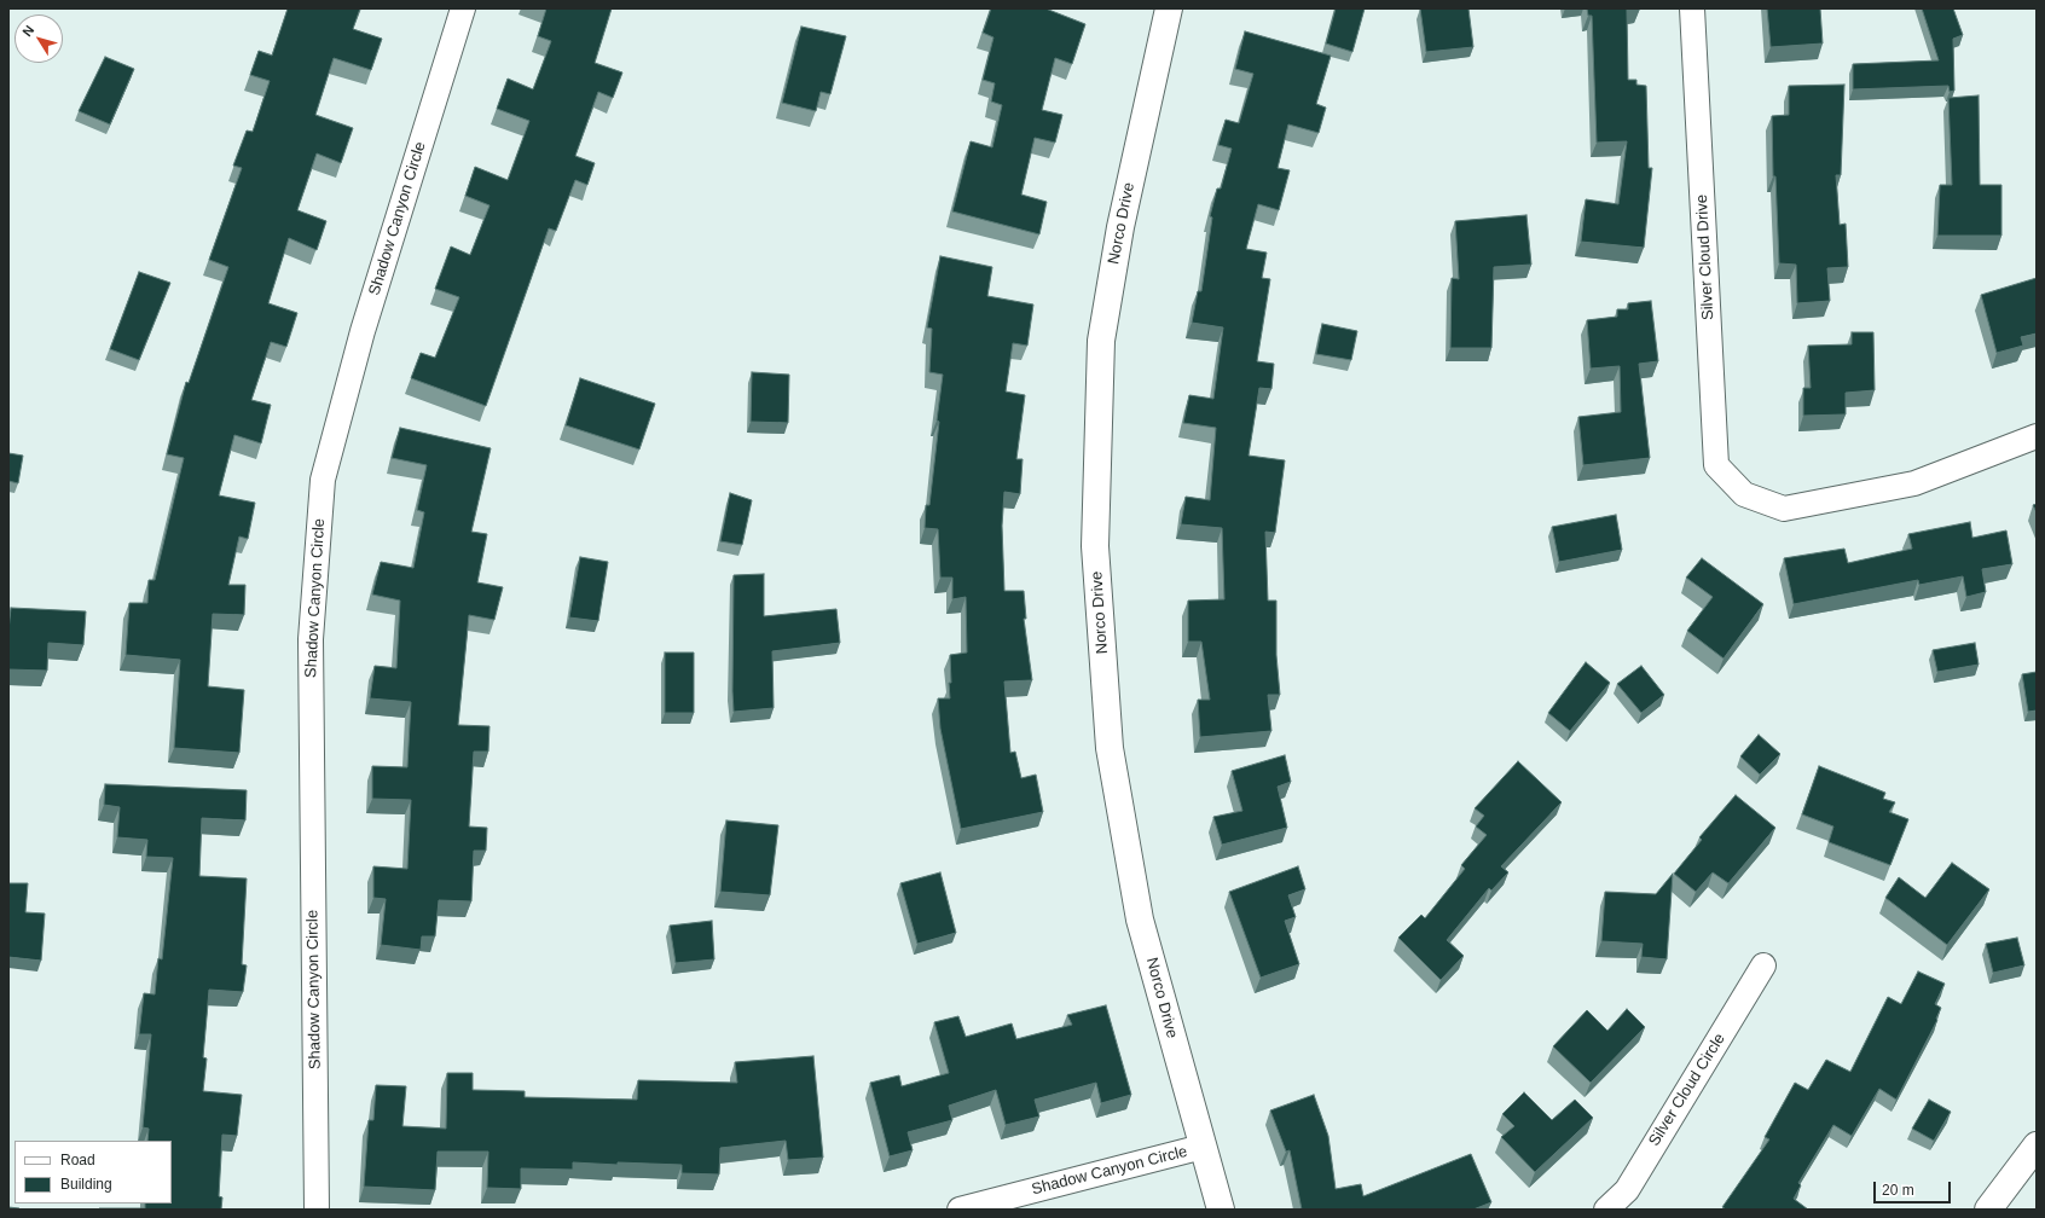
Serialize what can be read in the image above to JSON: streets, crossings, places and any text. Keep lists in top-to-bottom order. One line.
{"streets":{"main road":["Norco Drive"],"street":["Shadow Canyon Circle","Silver Cloud Drive","Silver Cloud Circle"]},"crossings":[["Shadow Canyon Circle","Norco Drive"]],"legend":["Road","Building"],"scale_bar":"20 m","north":"top left"}
